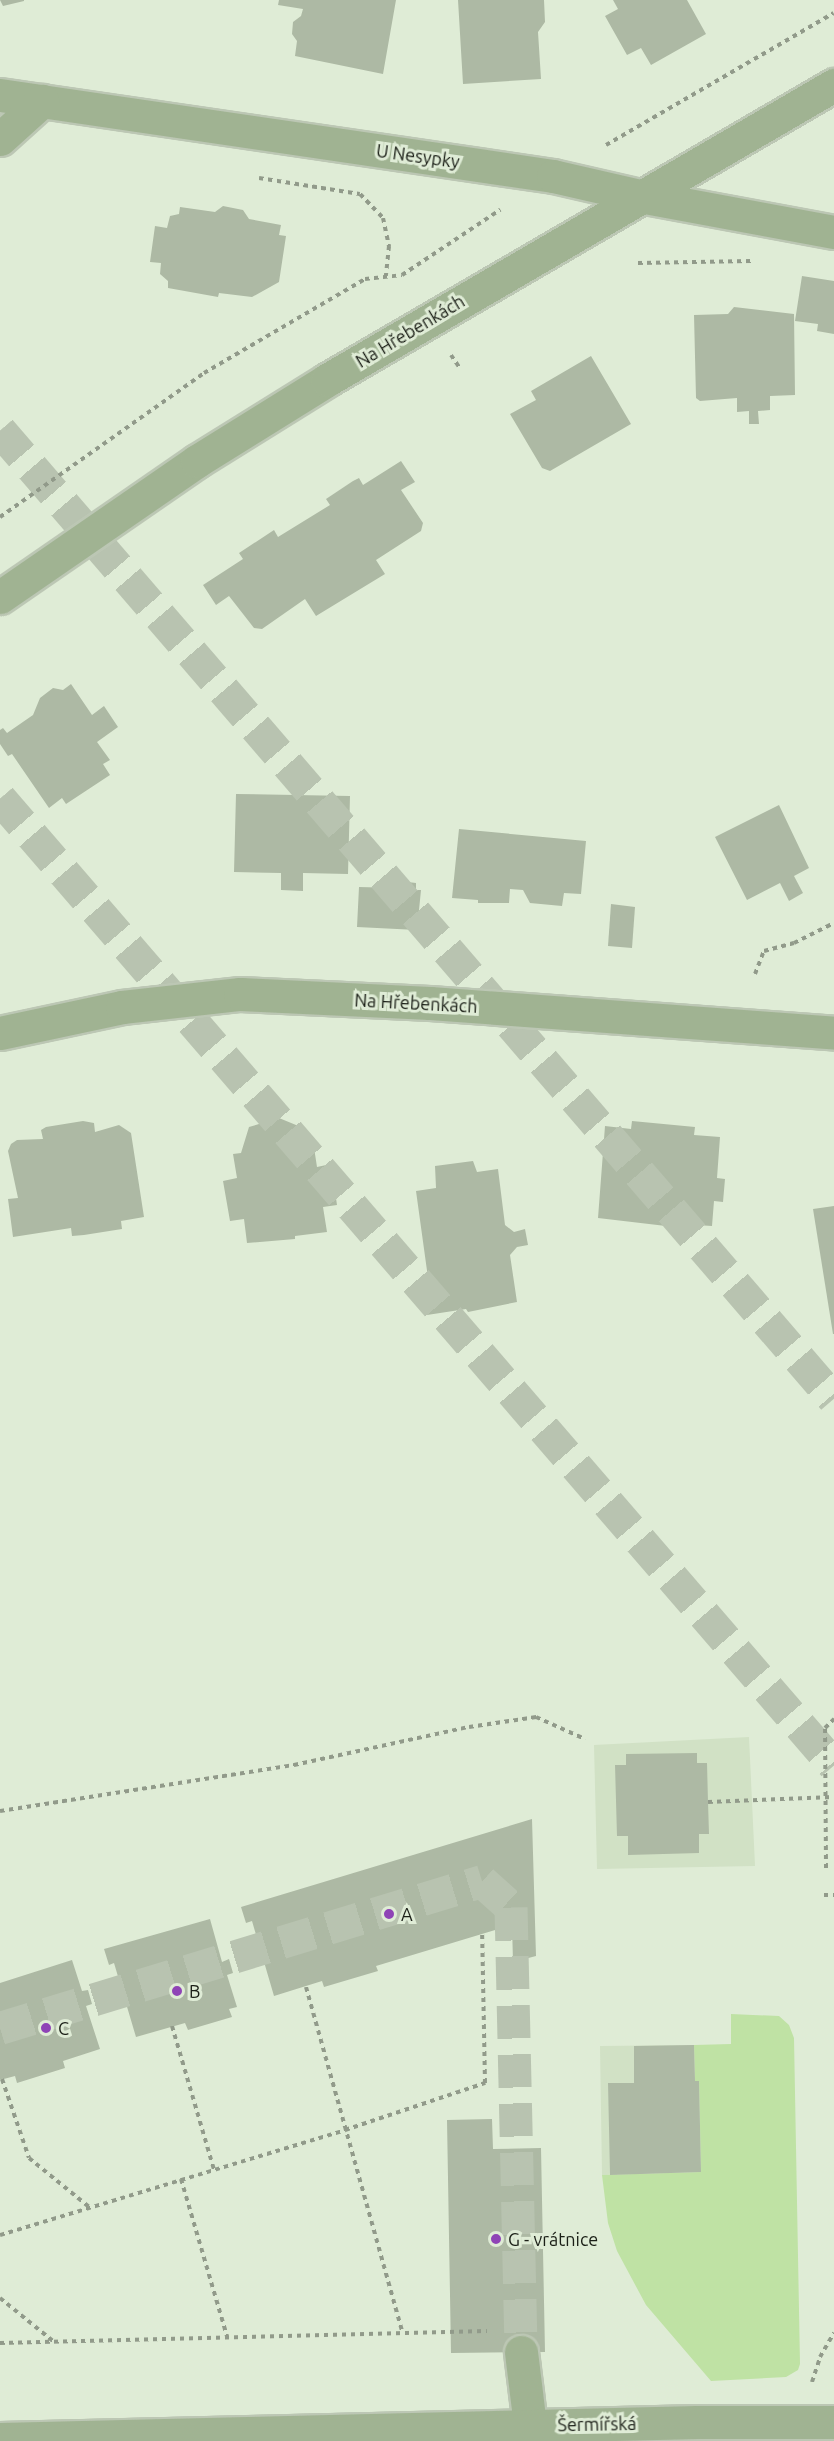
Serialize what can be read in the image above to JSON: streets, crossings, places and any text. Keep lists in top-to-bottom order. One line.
{"streets":{"street":["U Nesypky","Na Hřebenkách","Šermířská"]},"crossings":[["U Nesypky","Na Hřebenkách"]],"places":["A","B","C","G - vrátnice"]}
